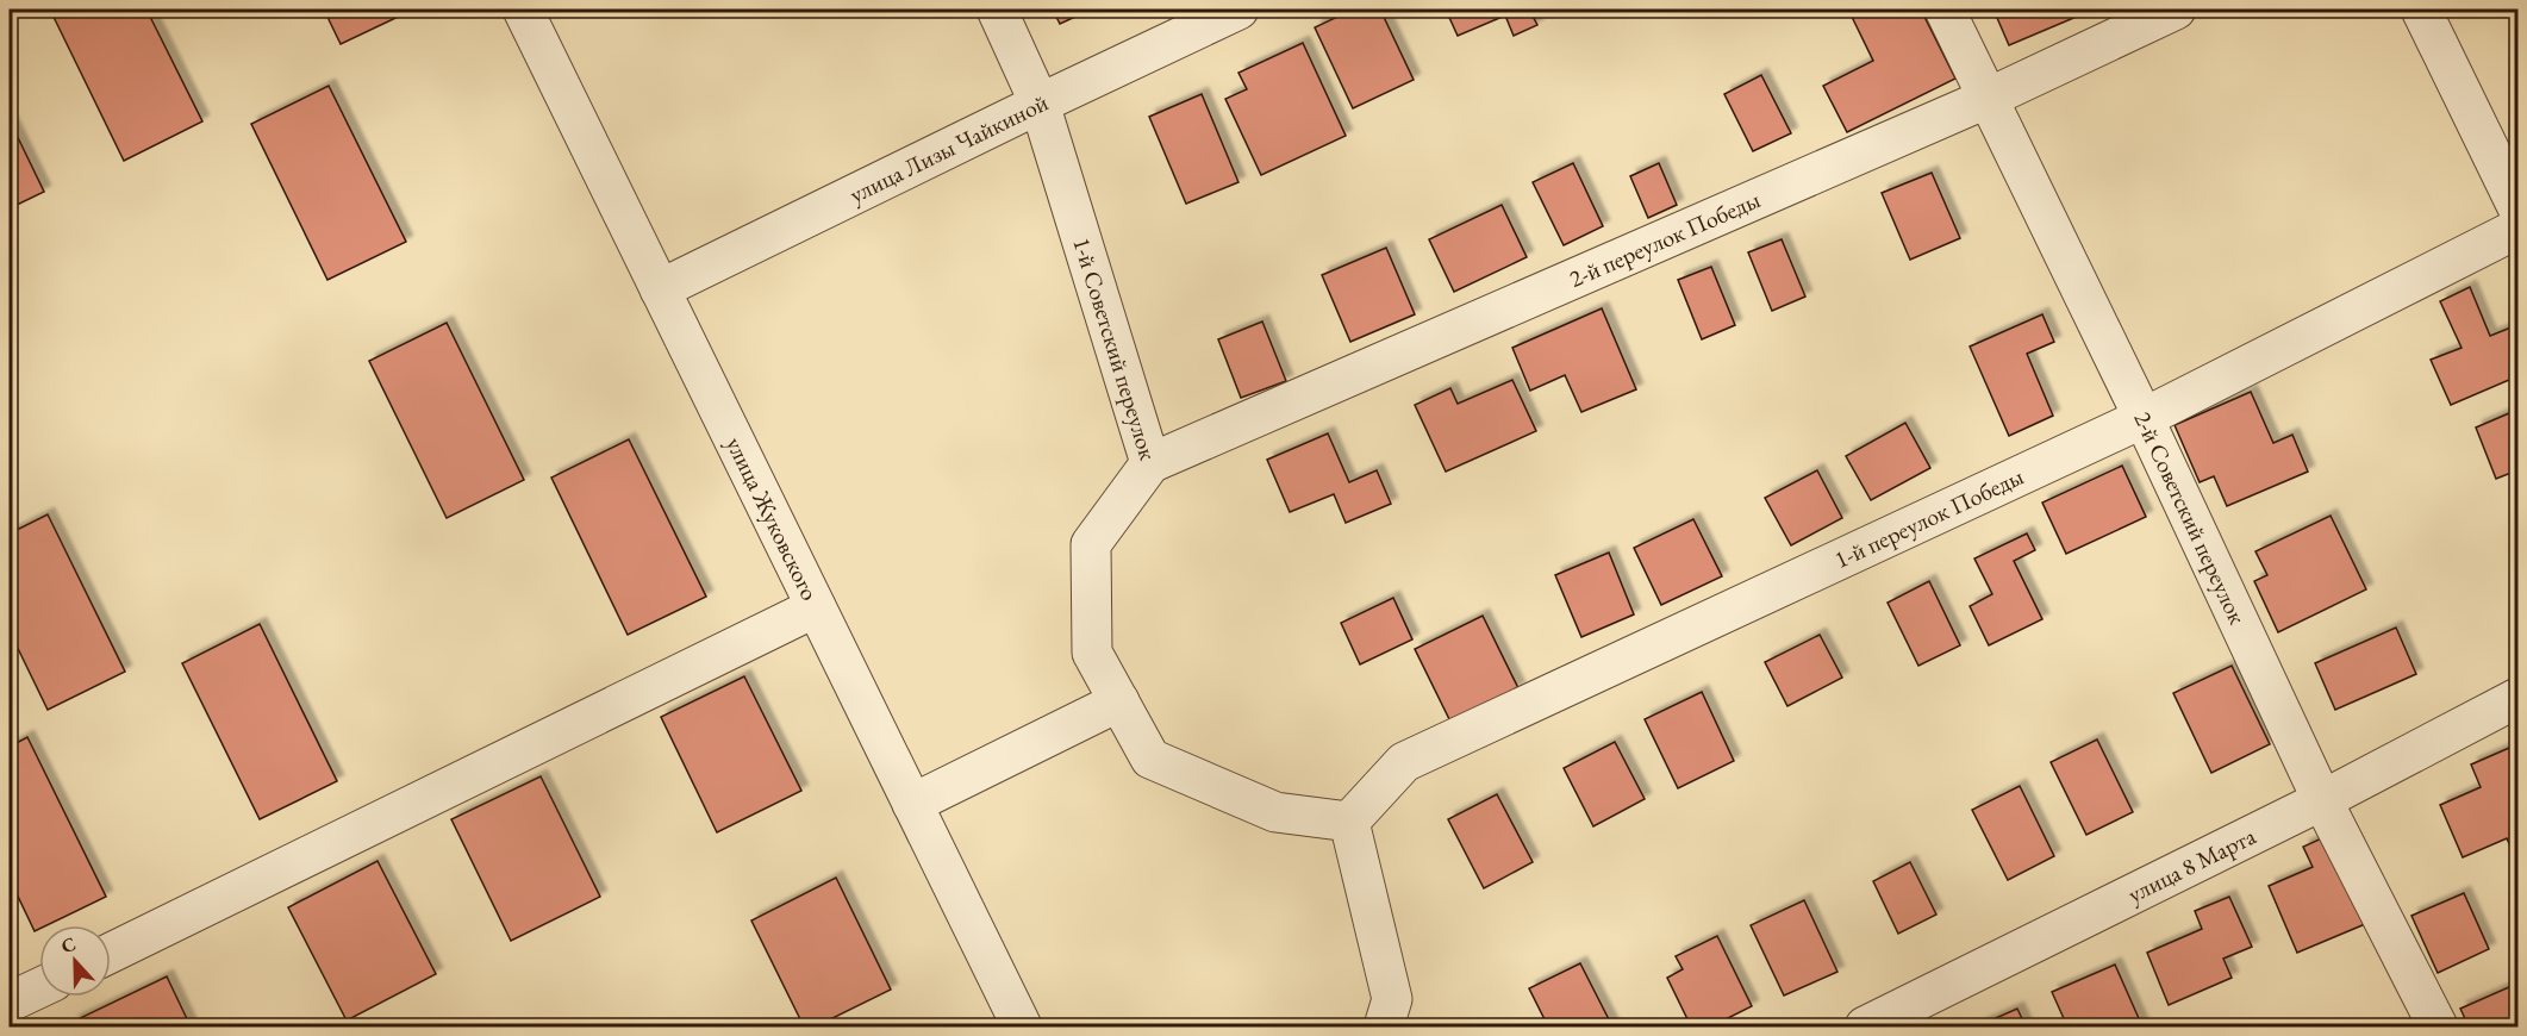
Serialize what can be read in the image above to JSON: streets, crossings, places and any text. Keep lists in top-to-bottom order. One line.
{"streets":{"street":["улица Лизы Чайкиной","2-й переулок Победы","1-й Советский переулок","улица Жуковского","2-й Советский переулок","1-й переулок Победы","улица 8 Марта"]},"crossings":[["улица Лизы Чайкиной","1-й Советский переулок"],["улица Лизы Чайкиной","улица Жуковского"],["2-й переулок Победы","1-й Советский переулок"],["2-й переулок Победы","2-й Советский переулок"],["1-й Советский переулок","1-й переулок Победы"],["2-й Советский переулок","1-й переулок Победы"],["2-й Советский переулок","улица 8 Марта"]],"north":"top"}
